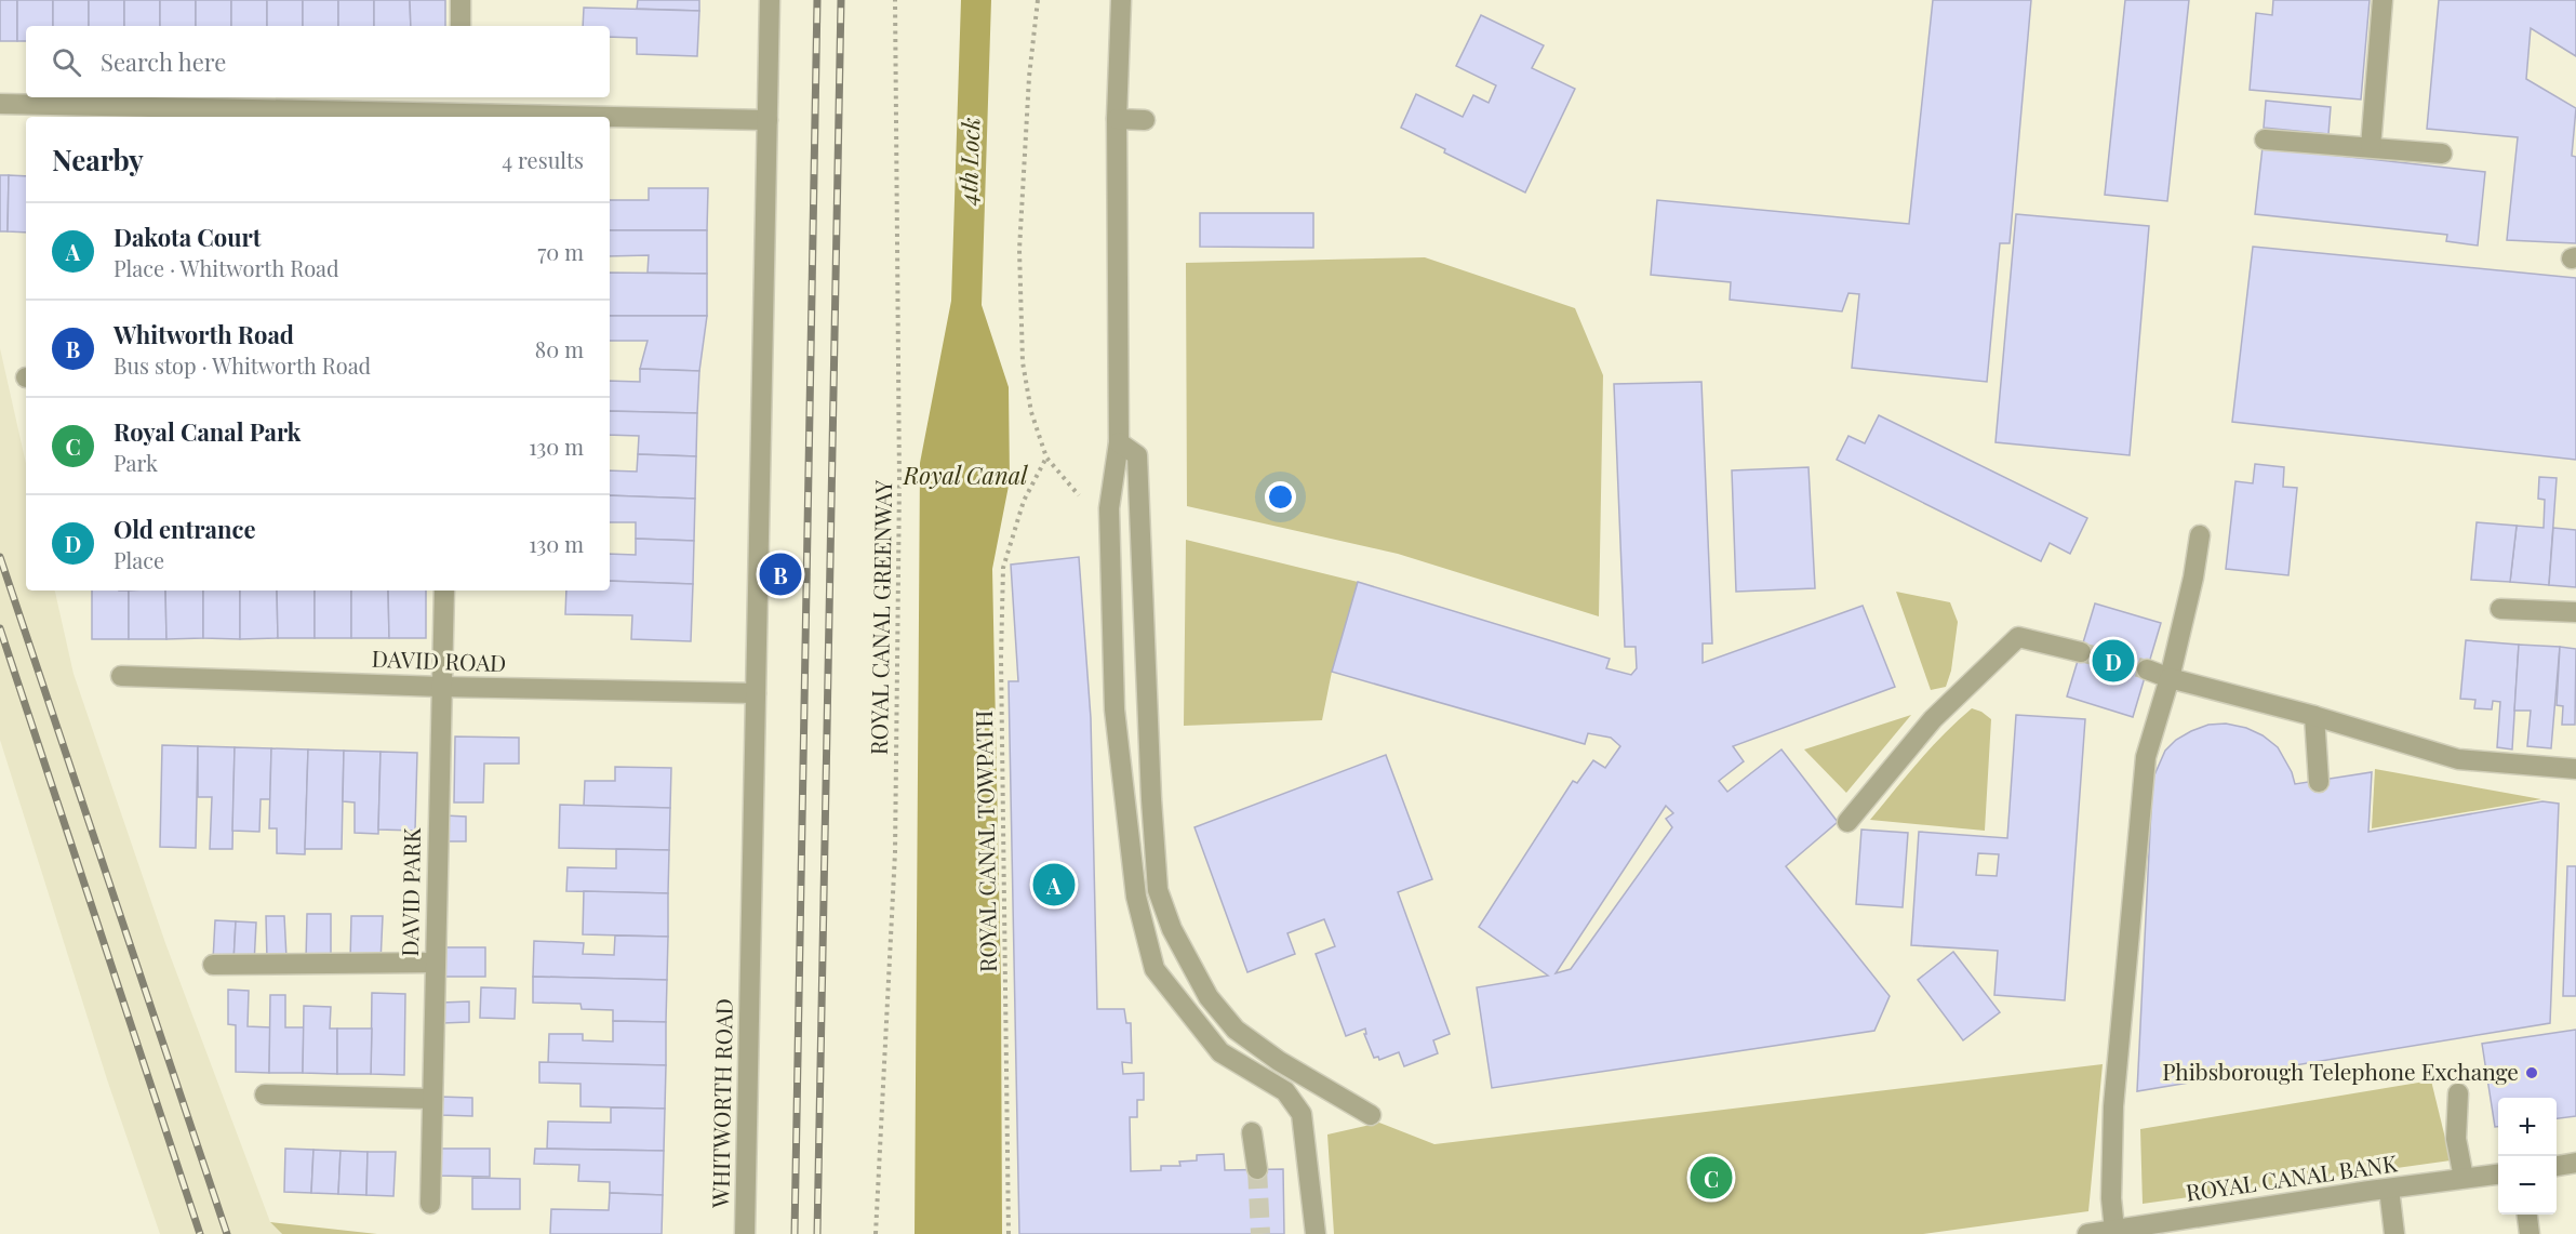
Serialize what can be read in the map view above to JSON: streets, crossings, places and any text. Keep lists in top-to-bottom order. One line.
{"streets":{"street":["DAVID ROAD","DAVID PARK","WHITWORTH ROAD","ROYAL CANAL BANK"],"path":["ROYAL CANAL GREENWAY","ROYAL CANAL TOWPATH"]},"crossings":[["DAVID ROAD","DAVID PARK"],["DAVID ROAD","WHITWORTH ROAD"]],"water":["4th Lock","Royal Canal"],"places":["Phibsborough Telephone Exchange"],"page":{"search":"Search here","heading":["Nearby","4 results"],"list":[{"mark":"A","name":"Dakota Court","note":"Place · Whitworth Road","value":"70 m"},{"mark":"B","name":"Whitworth Road","note":"Bus stop · Whitworth Road","value":"80 m"},{"mark":"C","name":"Royal Canal Park","note":"Park","value":"130 m"},{"mark":"D","name":"Old entrance","note":"Place","value":"130 m"}],"pins":["B","D","A","C"],"map_buttons":["+","−"]}}
